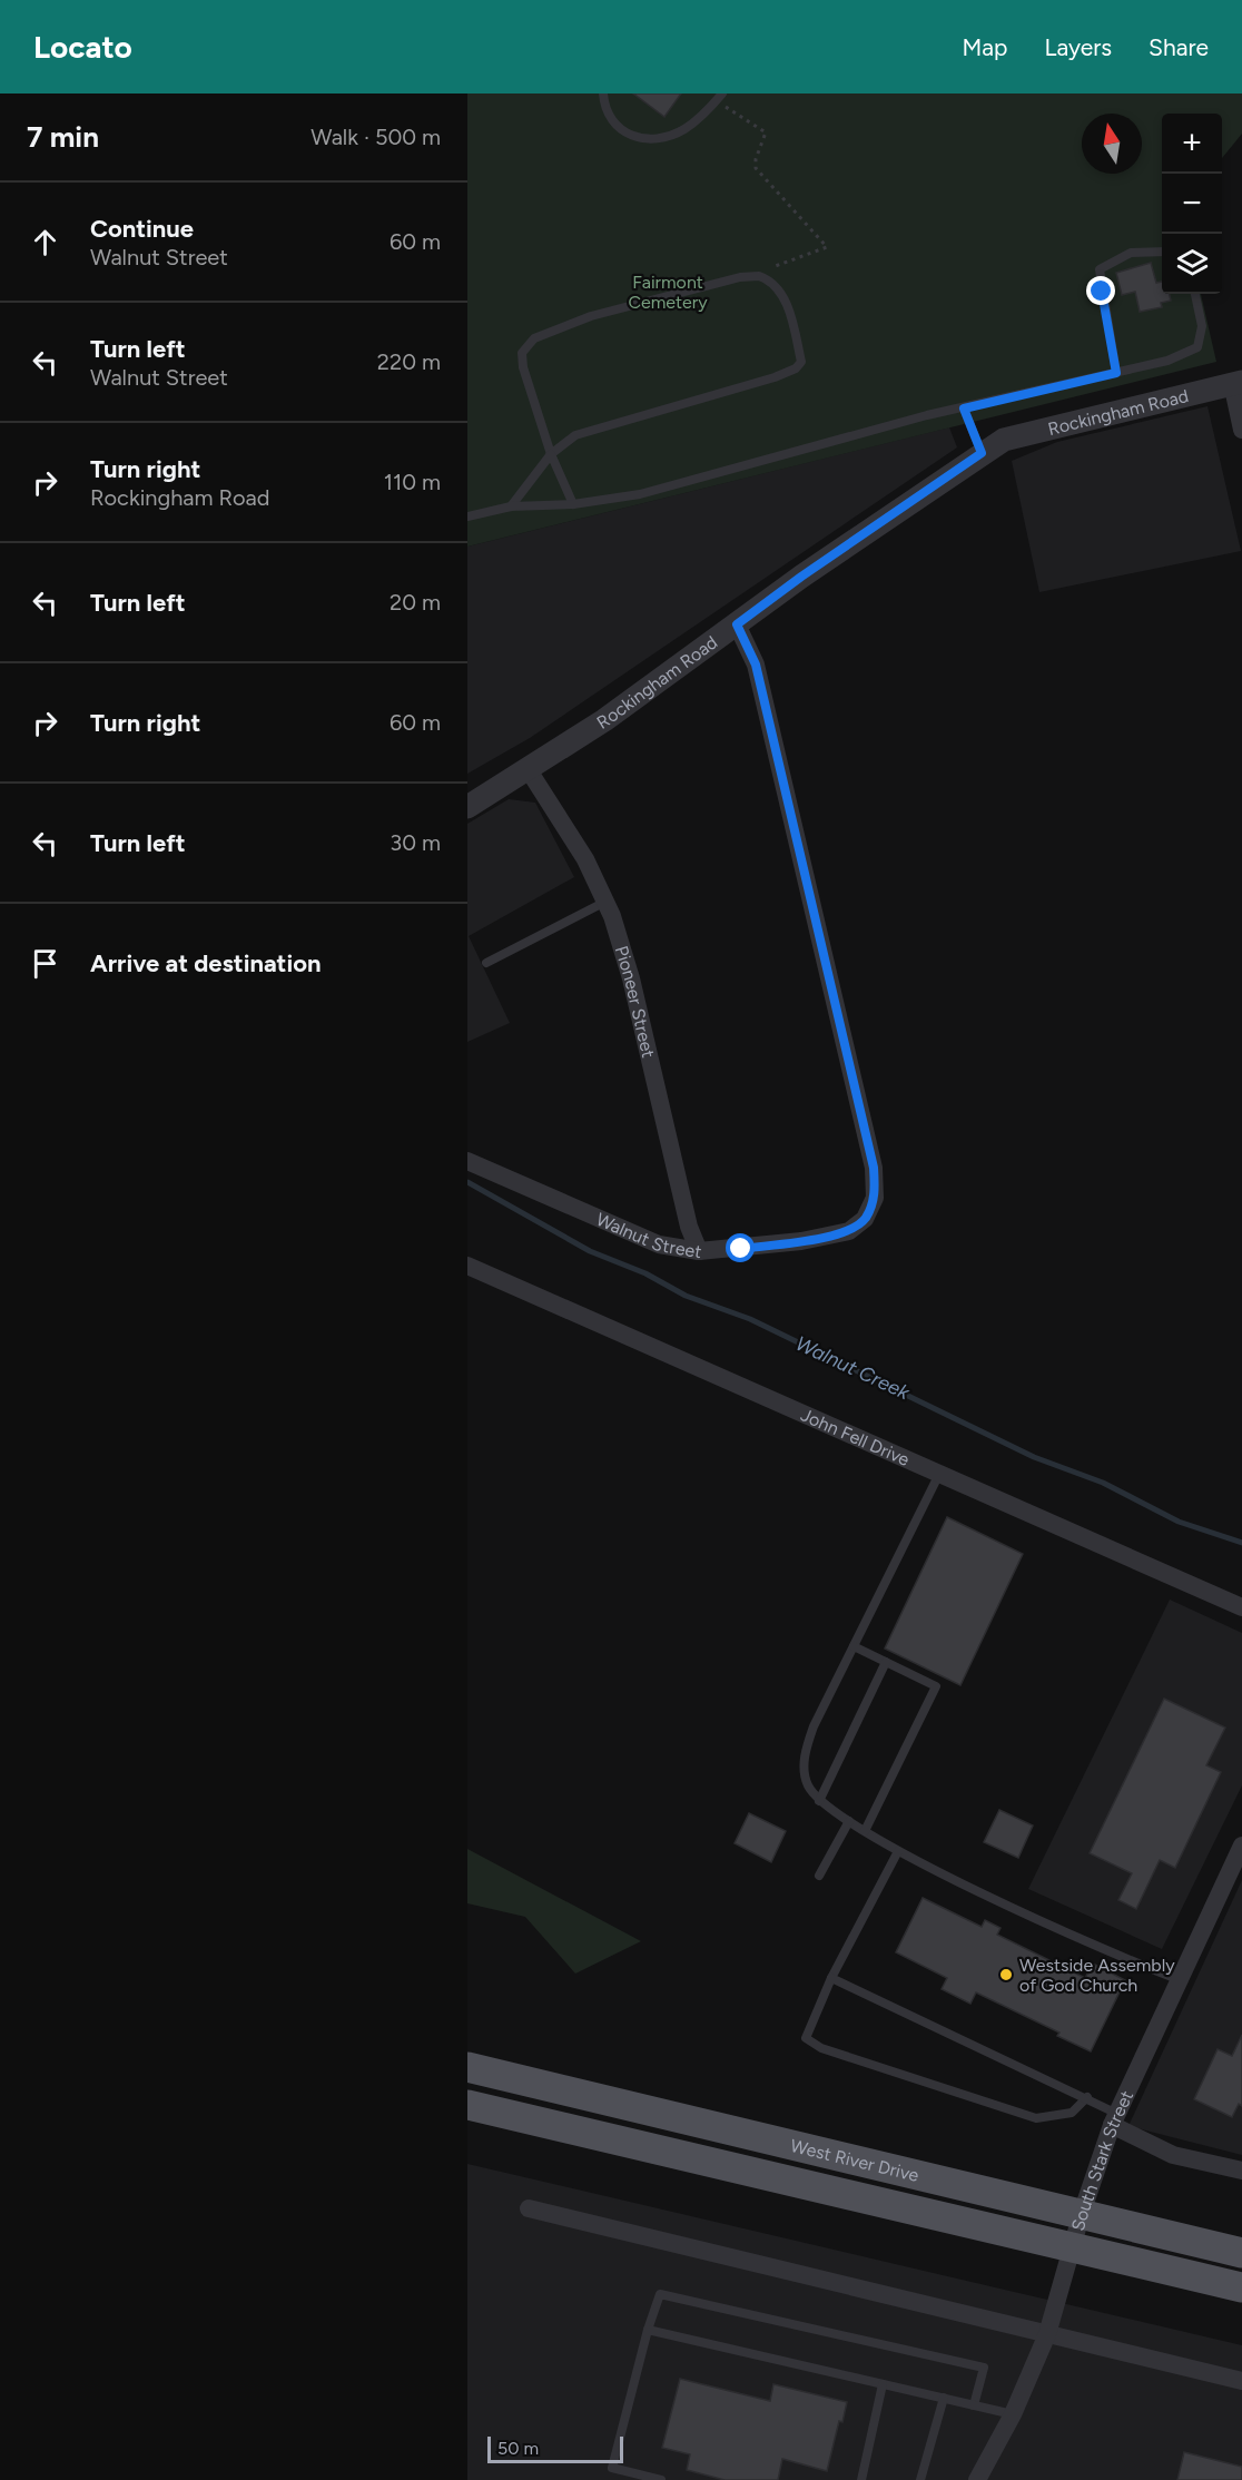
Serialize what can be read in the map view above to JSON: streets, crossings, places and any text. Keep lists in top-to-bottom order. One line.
{"streets":{"main road":["West River Drive"],"street":["Rockingham Road","Pioneer Street","Walnut Street","John Fell Drive","South Stark Street"]},"crossings":[["Rockingham Road","Pioneer Street"],["Rockingham Road","Walnut Street"],["Pioneer Street","Walnut Street"],["West River Drive","South Stark Street"]],"water":["Walnut Creek"],"parks":["Fairmont Cemetery"],"places":["Westside Assembly of God Church"],"scale_bar":"50 m","north":"top","page":{"header":"Locato","nav":["Map","Layers","Share"],"heading":["7 min","Walk · 500 m"],"map_buttons":["+","−"],"list":[["Continue","Walnut Street","60 m"],["Turn left","Walnut Street","220 m"],["Turn right","Rockingham Road","110 m"],["Turn left","20 m"],["Turn right","60 m"],["Turn left","30 m"],"Arrive at destination"],"scale":"50 m"}}
